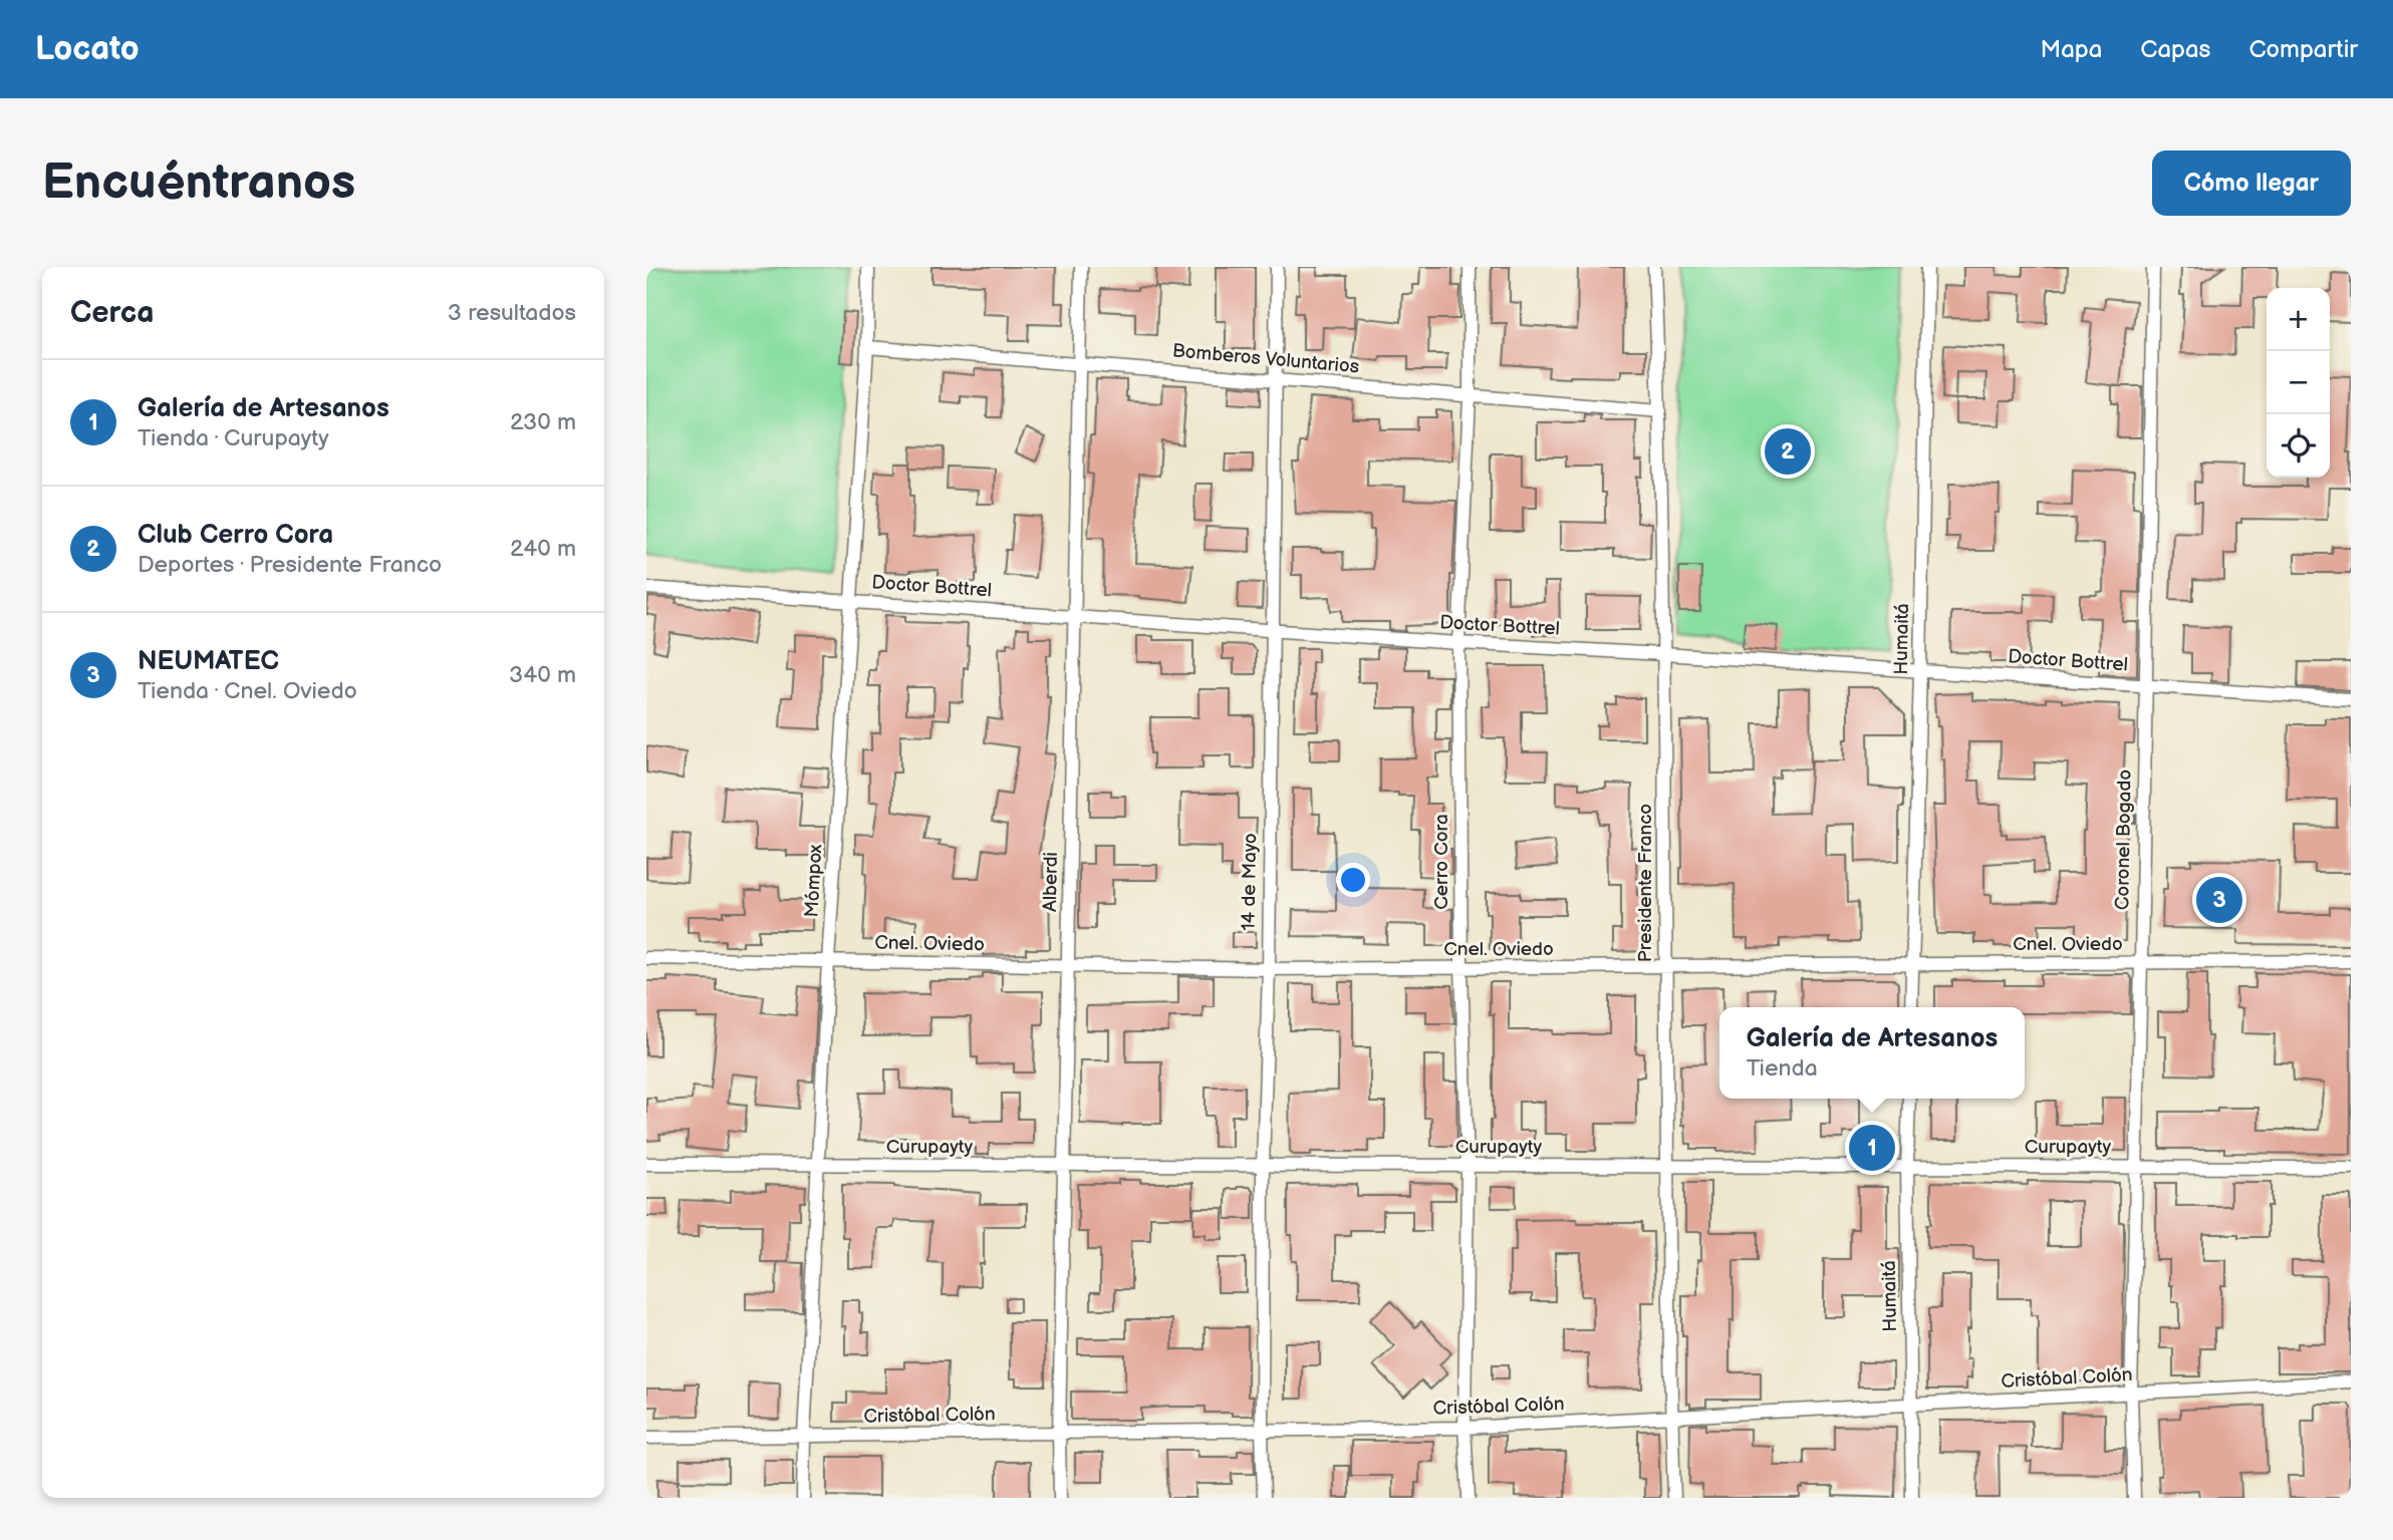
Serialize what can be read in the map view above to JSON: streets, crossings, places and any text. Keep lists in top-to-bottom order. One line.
{"streets":{"street":["Bomberos Voluntarios","Doctor Bottrel","Humaitá","Coronel Bogado","Cerro Cora","Mómpox","Alberdi","14 de Mayo","Presidente Franco","Cnel. Oviedo","Curupayty","Cristóbal Colón"]},"crossings":[["Bomberos Voluntarios","Cerro Cora"],["Bomberos Voluntarios","Mómpox"],["Bomberos Voluntarios","Alberdi"],["Bomberos Voluntarios","14 de Mayo"],["Bomberos Voluntarios","Presidente Franco"],["Doctor Bottrel","Humaitá"],["Doctor Bottrel","Coronel Bogado"],["Doctor Bottrel","Cerro Cora"],["Doctor Bottrel","Mómpox"],["Doctor Bottrel","Alberdi"],["Doctor Bottrel","14 de Mayo"],["Doctor Bottrel","Presidente Franco"],["Humaitá","Cnel. Oviedo"],["Humaitá","Curupayty"],["Humaitá","Cristóbal Colón"],["Coronel Bogado","Cnel. Oviedo"],["Coronel Bogado","Curupayty"],["Coronel Bogado","Cristóbal Colón"],["Cerro Cora","Cnel. Oviedo"],["Cerro Cora","Curupayty"],["Cerro Cora","Cristóbal Colón"],["Mómpox","Cnel. Oviedo"],["Mómpox","Curupayty"],["Mómpox","Cristóbal Colón"],["Alberdi","Cnel. Oviedo"],["Alberdi","Curupayty"],["Alberdi","Cristóbal Colón"],["14 de Mayo","Cnel. Oviedo"],["14 de Mayo","Curupayty"],["14 de Mayo","Cristóbal Colón"],["Presidente Franco","Cnel. Oviedo"],["Presidente Franco","Curupayty"],["Presidente Franco","Cristóbal Colón"]],"page":{"header":"Locato","nav":["Mapa","Capas","Compartir"],"buttons":"Cómo llegar","title":"Encuéntranos","heading":["Cerca","3 resultados"],"map_buttons":["+","−"],"list":[{"mark":"1","name":"Galería de Artesanos","note":"Tienda · Curupayty","value":"230 m"},{"mark":"2","name":"Club Cerro Cora","note":"Deportes · Presidente Franco","value":"240 m"},{"mark":"3","name":"NEUMATEC","note":"Tienda · Cnel. Oviedo","value":"340 m"}],"pins":["2","3","1"],"popup":["Galería de Artesanos","Tienda"]}}
